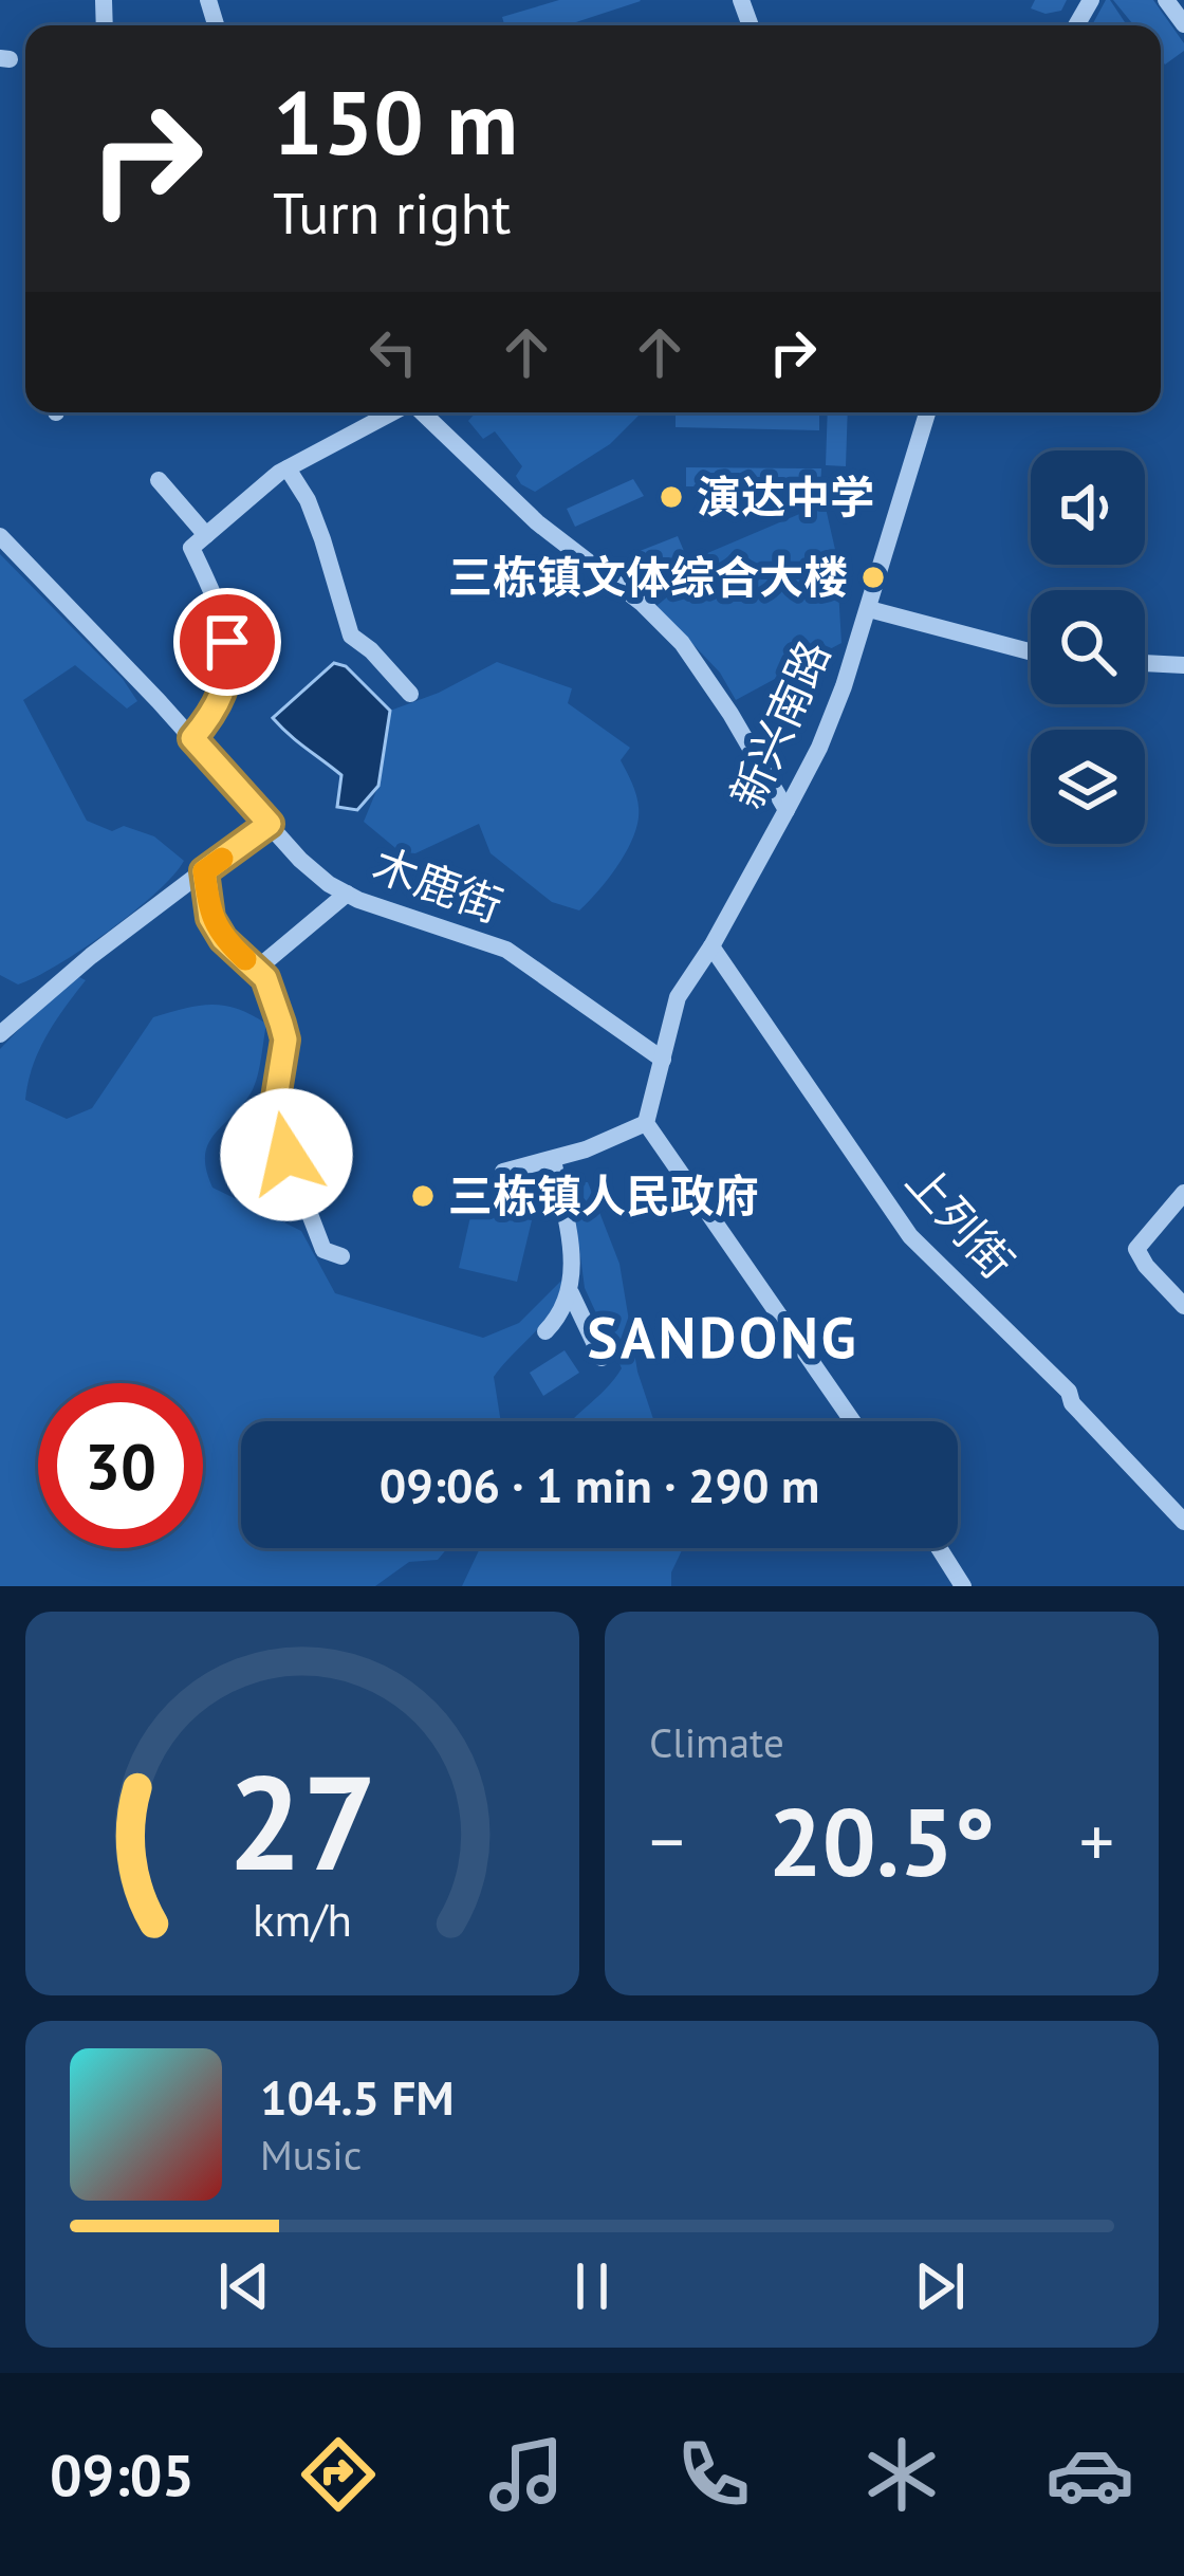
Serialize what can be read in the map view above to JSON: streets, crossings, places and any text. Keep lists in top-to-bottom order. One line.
{"streets":{"street":["新兴南路","木鹿街","上列街"]},"crossings":[["新兴南路","木鹿街"],["新兴南路","上列街"]],"districts":["SANDONG"],"places":["演达中学","三栋镇文体综合大楼","三栋镇人民政府"],"page":{"turn":["150 m","Turn right"],"limit":"30","trip":"09:06 · 1 min · 290 m","tile":"Climate","heat":["−","20.5°","+"],"song":["104.5 FM","Music"],"tabs":"09:05","gauge":["27","km/h"]}}
